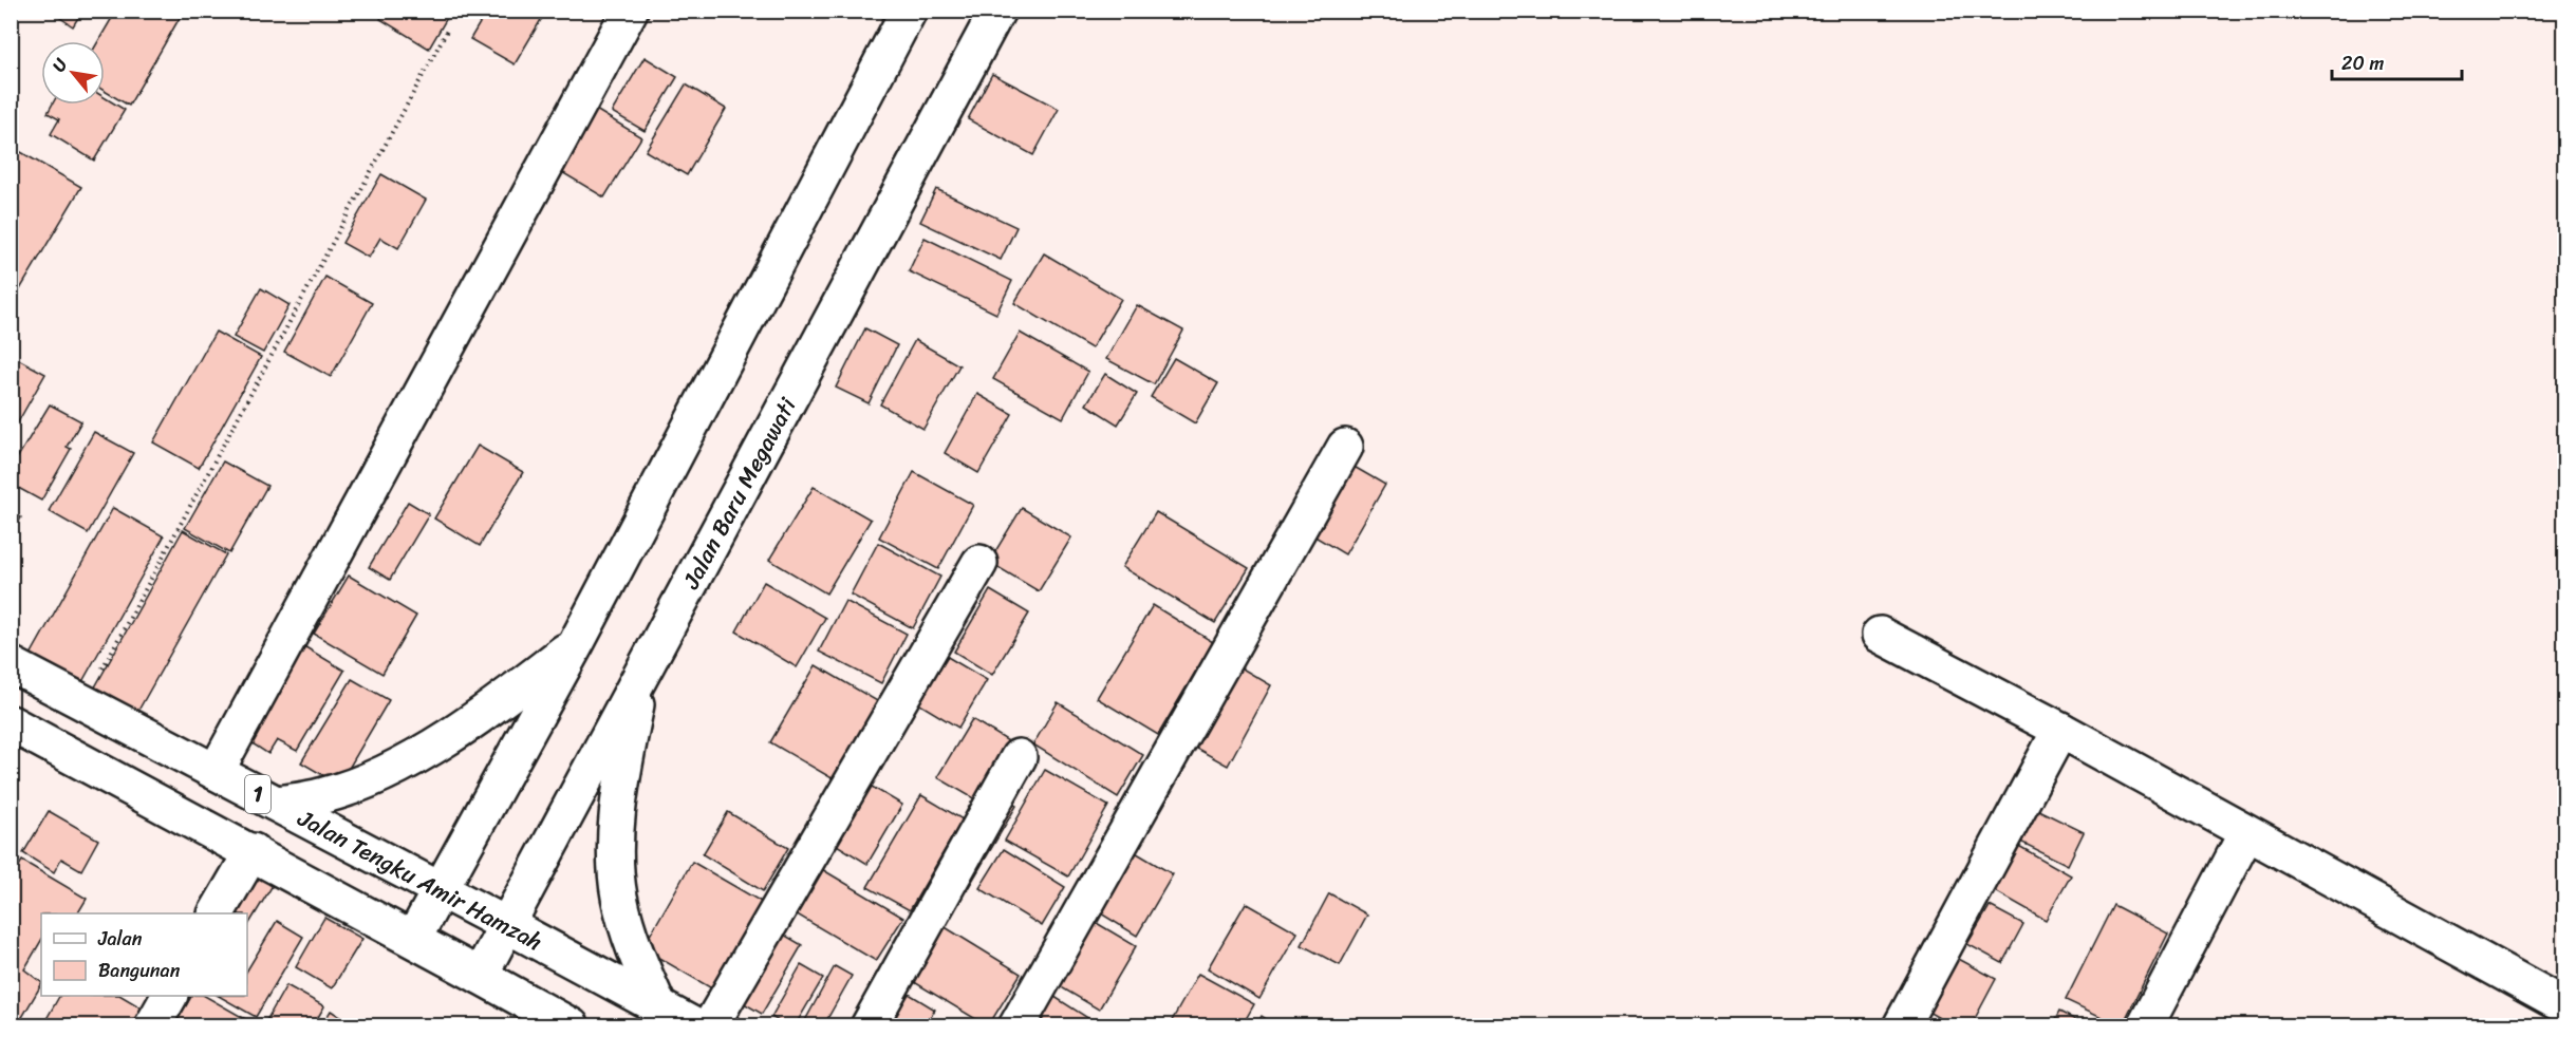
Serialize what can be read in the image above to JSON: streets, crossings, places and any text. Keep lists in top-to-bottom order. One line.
{"streets":{"main road":["Jalan Baru Megawati","1","Jalan Tengku Amir Hamzah"]},"crossings":[["Jalan Baru Megawati","1"],["Jalan Baru Megawati","Jalan Tengku Amir Hamzah"]],"legend":["Jalan","Bangunan"],"scale_bar":"20 m","north":"top left"}
